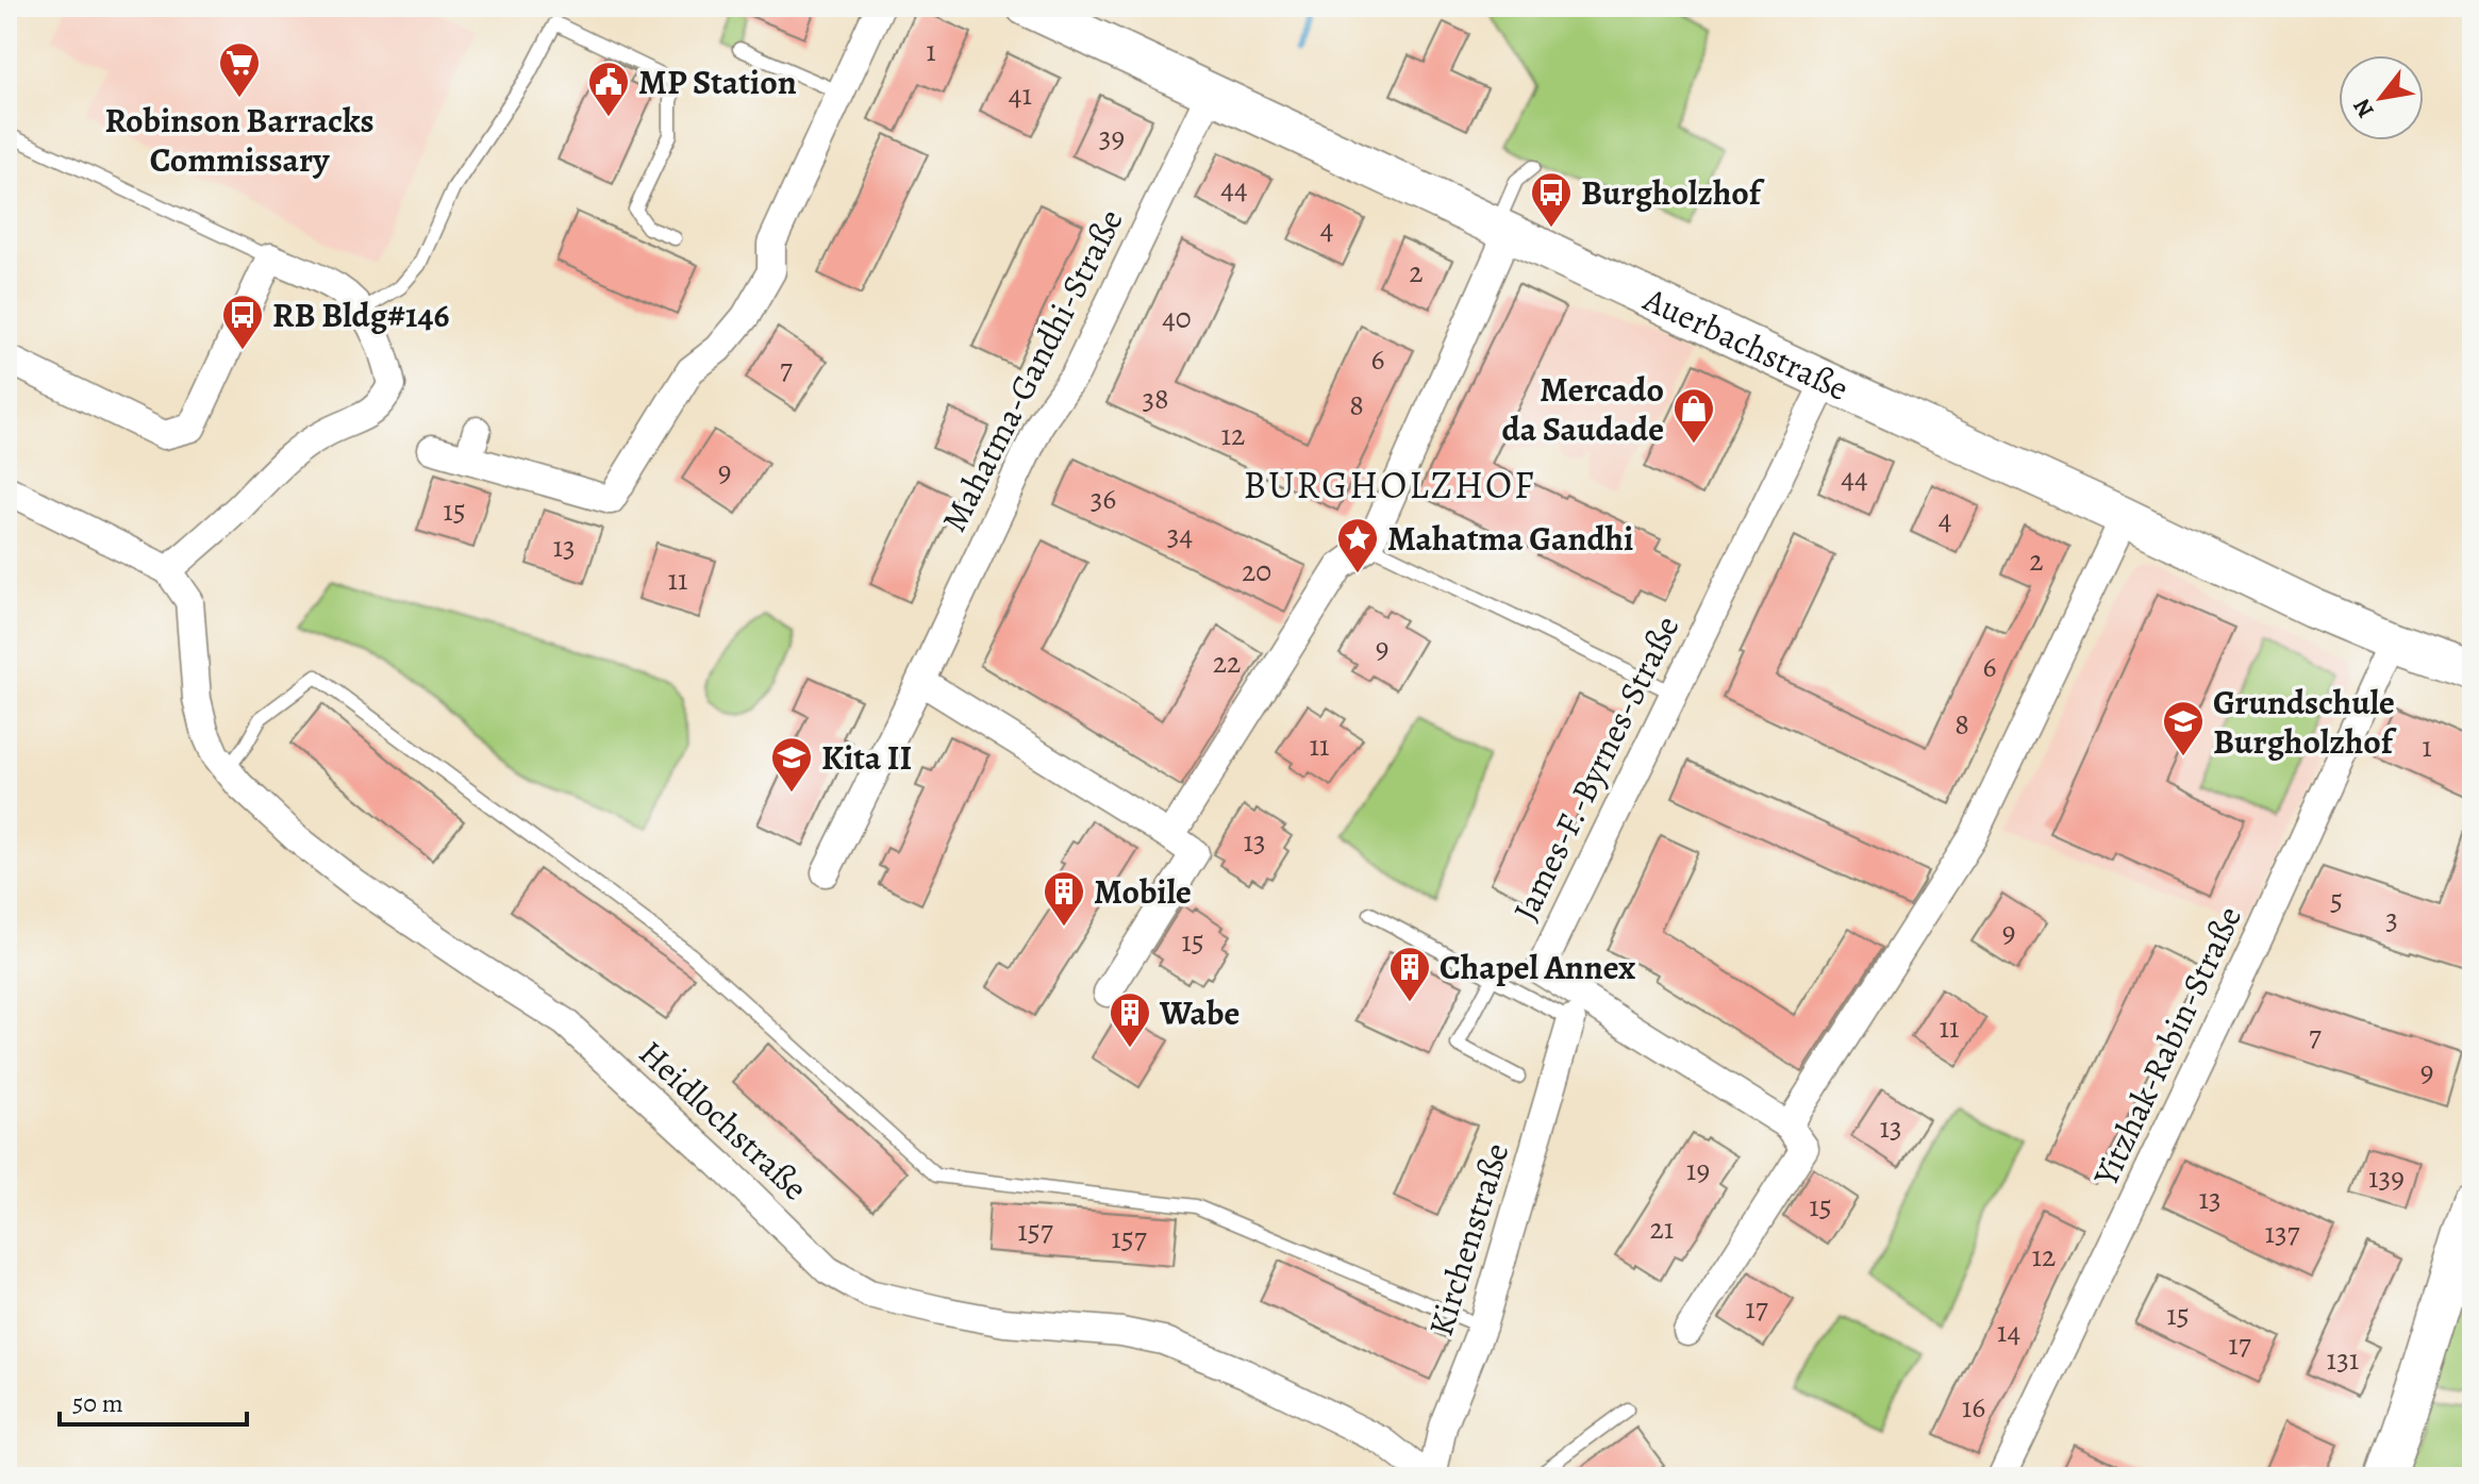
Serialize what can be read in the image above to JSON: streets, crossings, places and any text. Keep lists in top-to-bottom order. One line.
{"streets":{"main road":["Auerbachstraße"],"street":["Mahatma-Gandhi-Straße","James-F.-Byrnes-Straße","Yitzhak-Rabin-Straße","Heidlochstraße","Kirchenstraße"]},"crossings":[["Auerbachstraße","Mahatma-Gandhi-Straße"],["Auerbachstraße","James-F.-Byrnes-Straße"],["Auerbachstraße","Yitzhak-Rabin-Straße"]],"districts":["BURGHOLZHOF"],"places":{"supermarket":["Robinson Barracks Commissary"],"public building":["MP Station"],"bus stop":["Burgholzhof","RB Bldg#146"],"shop":["Mercado da Saudade"],"place":["Mahatma Gandhi"],"school or university":["Grundschule Burgholzhof","Kita II"],"building":["Mobile","Chapel Annex","Wabe"]},"house_numbers":["1","41","39","44","4","2","40","6","7","38","8","12","9","44","36","15","4","34","13","2","20","11","9","22","6","8","11","1","13","5","3","9","15","11","7","9","13","19","139","13","15","21","157","137","157","12","17","15","14","17","131","16"],"scale_bar":"50 m","north":"bottom left"}
